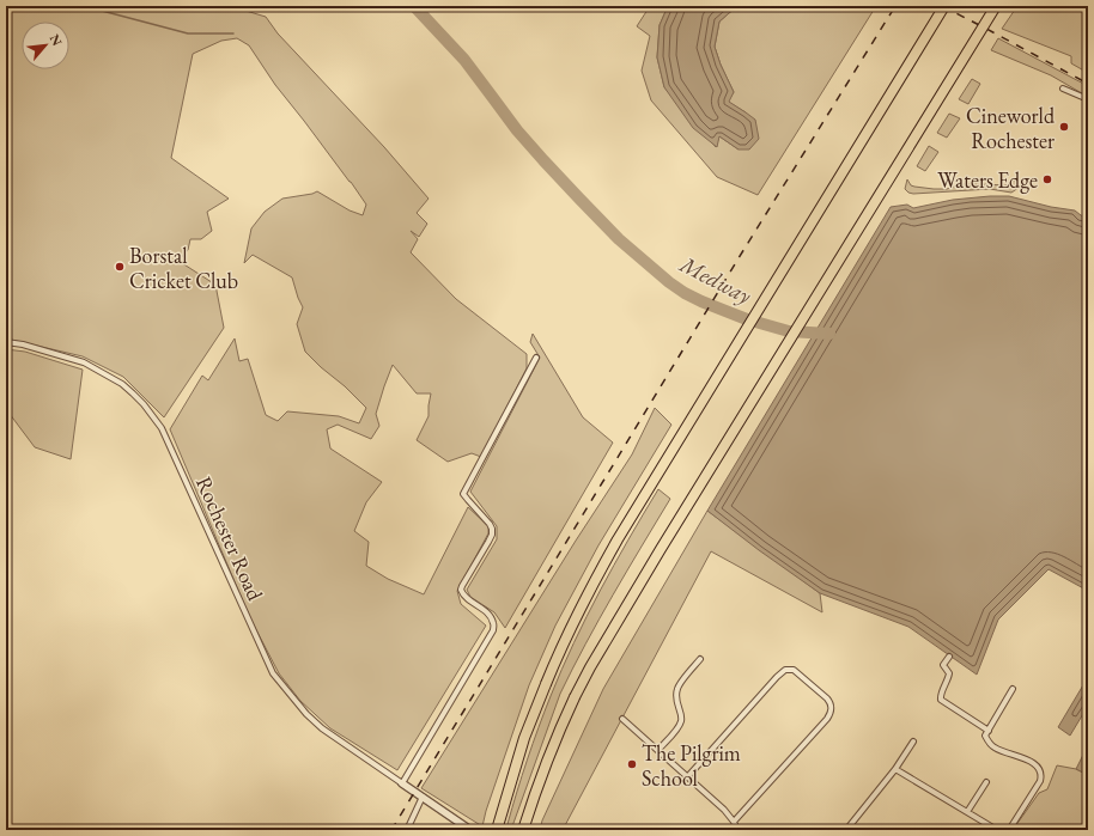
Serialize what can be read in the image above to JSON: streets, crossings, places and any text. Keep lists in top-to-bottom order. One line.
{"streets":{"street":["Rochester Road"]},"water":["Medway"],"places":["Cineworld Rochester","Waters Edge","Borstal Cricket Club","The Pilgrim School"],"north":"top right"}
